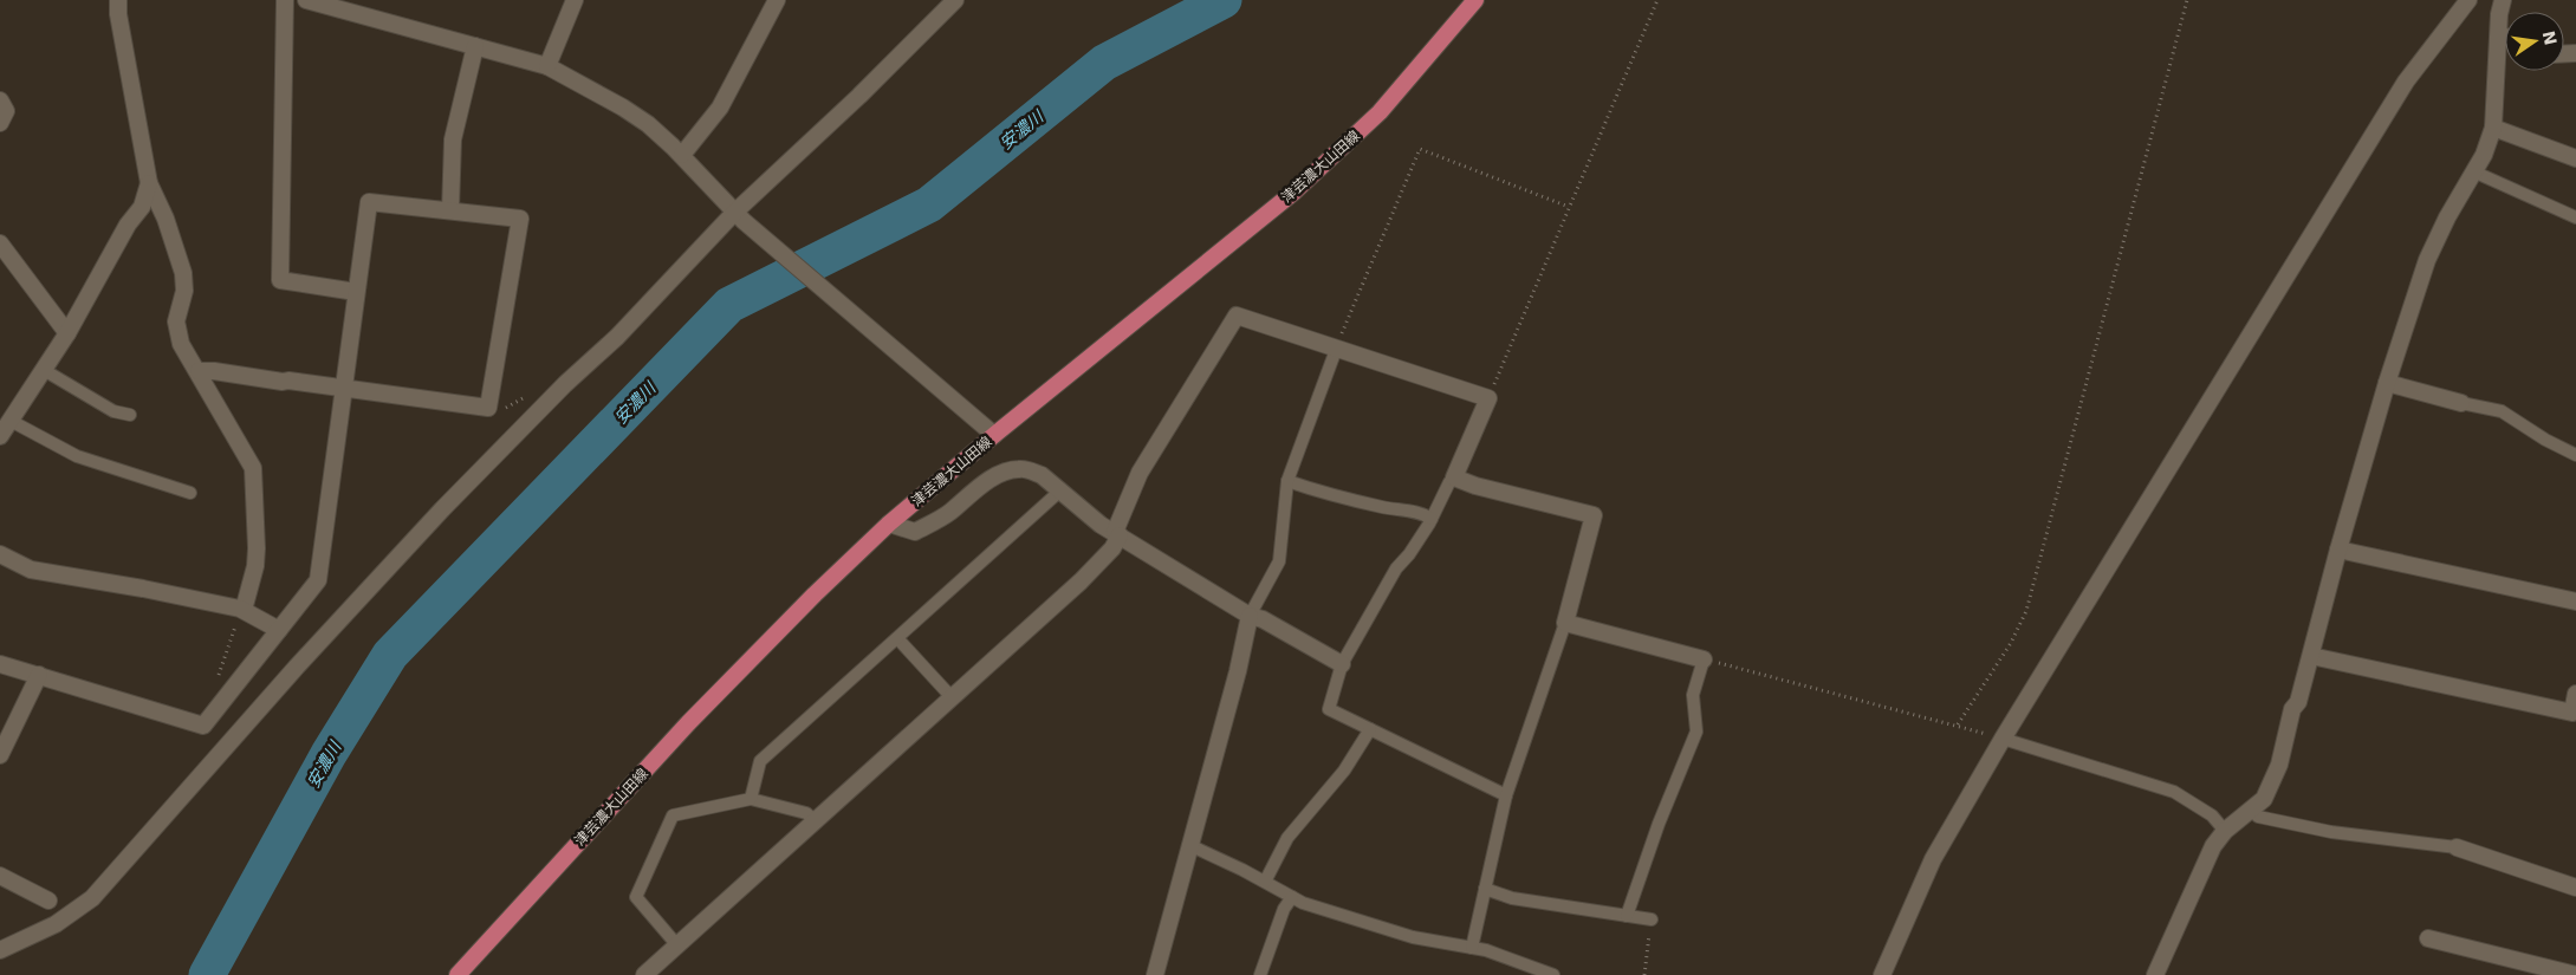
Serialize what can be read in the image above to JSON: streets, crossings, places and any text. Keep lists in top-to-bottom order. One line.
{"streets":{"main road":["津芸濃大山田線"]},"water":["安濃川"],"north":"right"}
